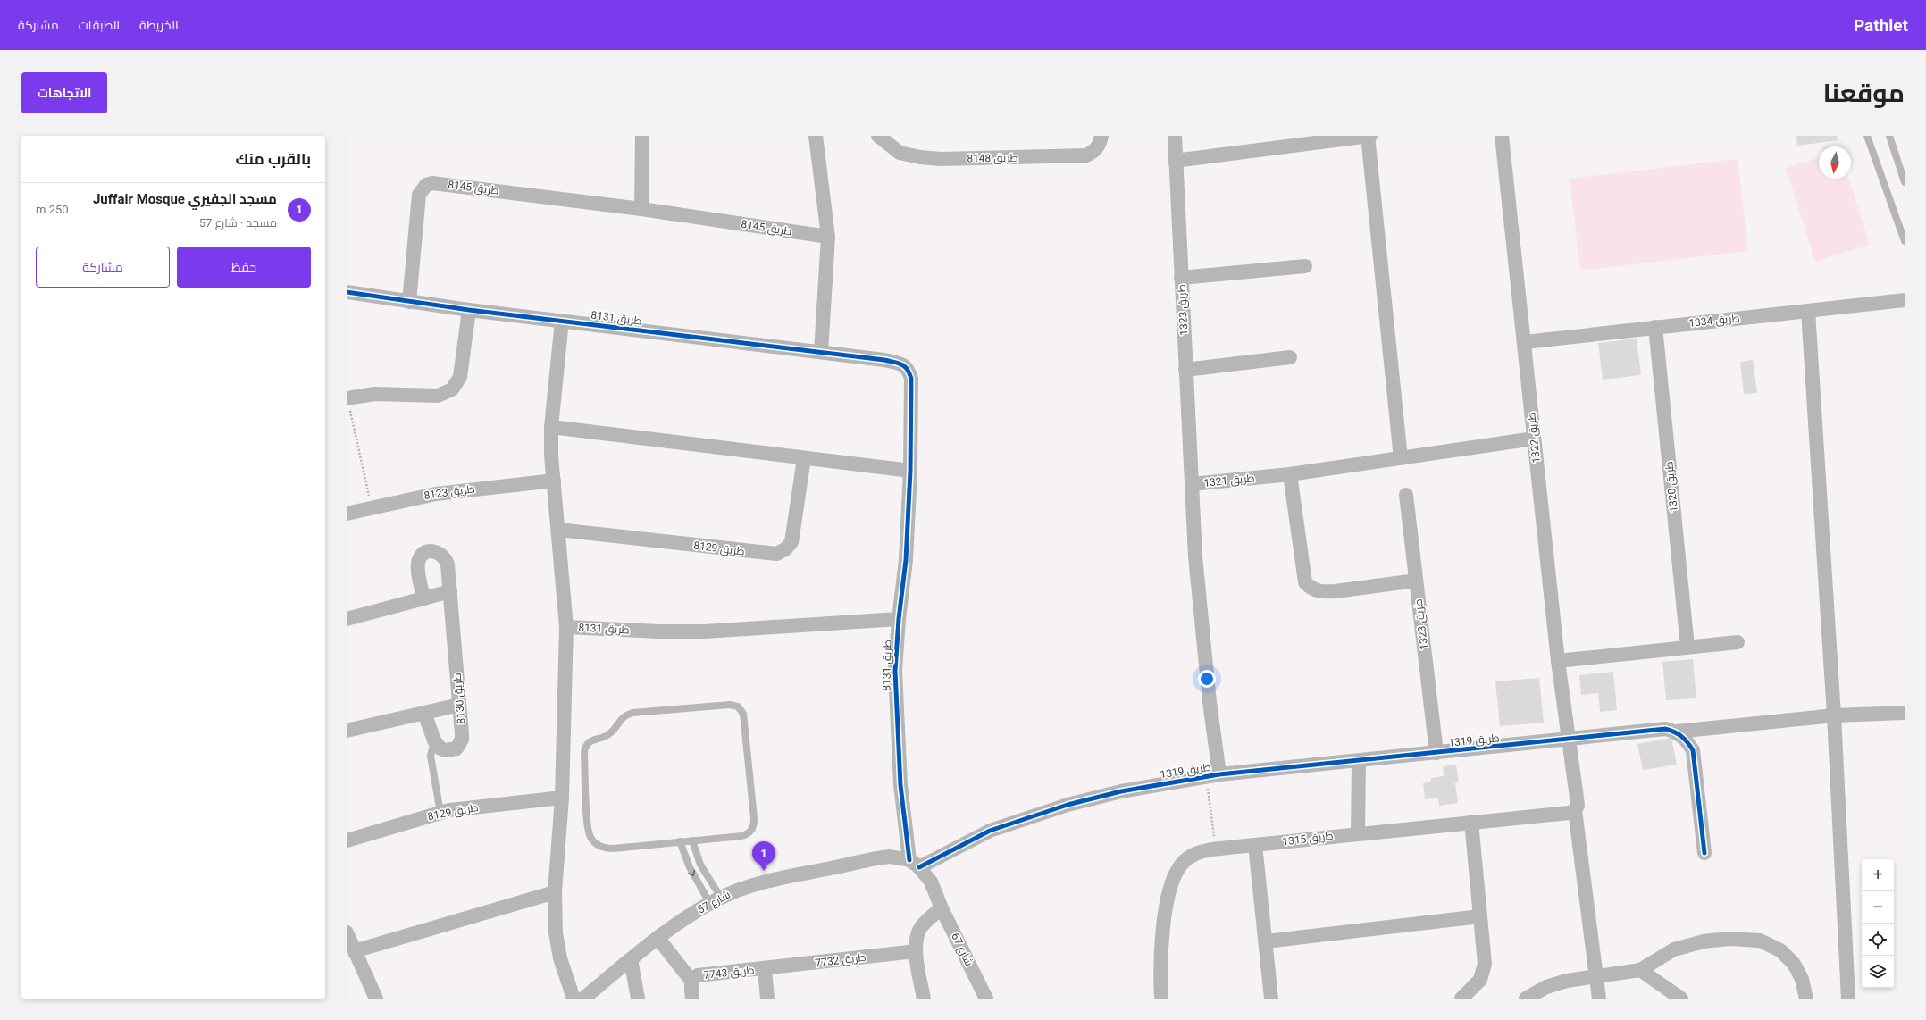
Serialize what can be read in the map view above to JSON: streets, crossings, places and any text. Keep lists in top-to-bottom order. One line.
{"streets":{"street":["طريق 8148","طريق 8145","طريق 1323","طريق 8131","طريق 1334","طريق 1322","طريق 1321","طريق 1320","طريق 8123","طريق 8129","طريق 8130","طريق 1319","طريق 1315","شارع 57","شارع 67","طريق 7732","طريق 7743"]},"crossings":[["طريق 8145","طريق 8131"],["طريق 1323","طريق 1321"],["طريق 1323","طريق 1319"],["طريق 8131","طريق 1319"],["طريق 8131","شارع 67"],["طريق 1334","طريق 1322"],["طريق 1334","طريق 1320"],["طريق 1322","طريق 1321"],["طريق 1322","طريق 1319"],["طريق 1322","طريق 1315"],["طريق 1321","طريق 1319"],["طريق 1319","شارع 67"],["شارع 57","شارع 67"],["طريق 7732","طريق 7743"]],"north":"bottom","page":{"header":"Pathlet","nav":["الخريطة","الطبقات","مشاركة"],"title":"موقعنا","buttons":["الاتجاهات",["حفظ","مشاركة"]],"heading":"بالقرب منك","list":[{"mark":"1","name":"مسجد الجفيري Juffair Mosque","note":"مسجد · شارع 57","value":"250 m"}],"pins":"1","map_buttons":["+","−"]}}
